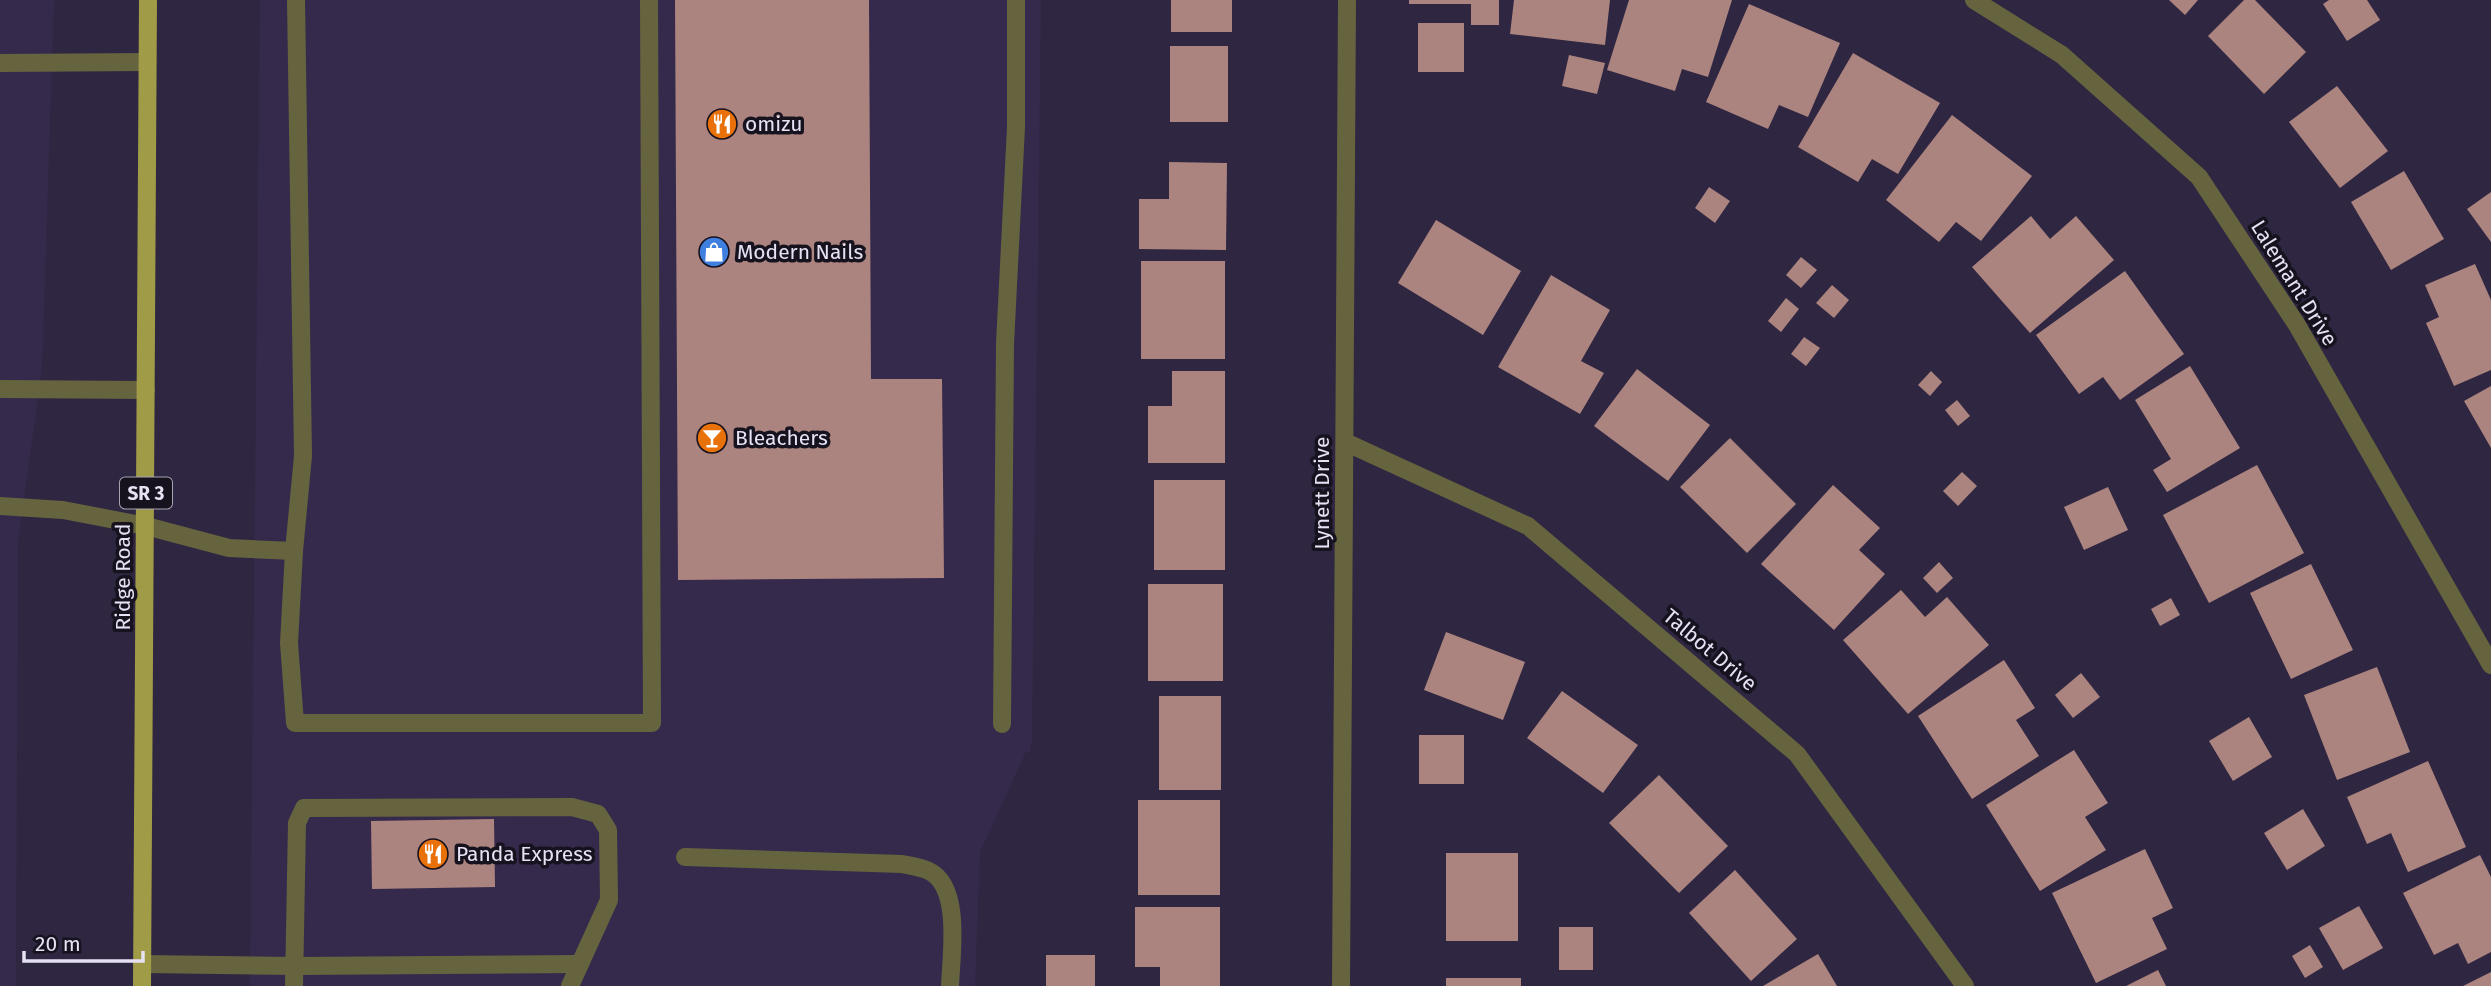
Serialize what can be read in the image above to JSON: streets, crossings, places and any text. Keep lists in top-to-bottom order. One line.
{"streets":{"main road":["SR 3","Ridge Road"],"street":["Lalemant Drive","Lynett Drive","Talbot Drive"]},"crossings":[["Lynett Drive","Talbot Drive"]],"places":{"restaurant":["omizu","Panda Express"],"shop":["Modern Nails"],"bar":["Bleachers"]},"scale_bar":"20 m"}
